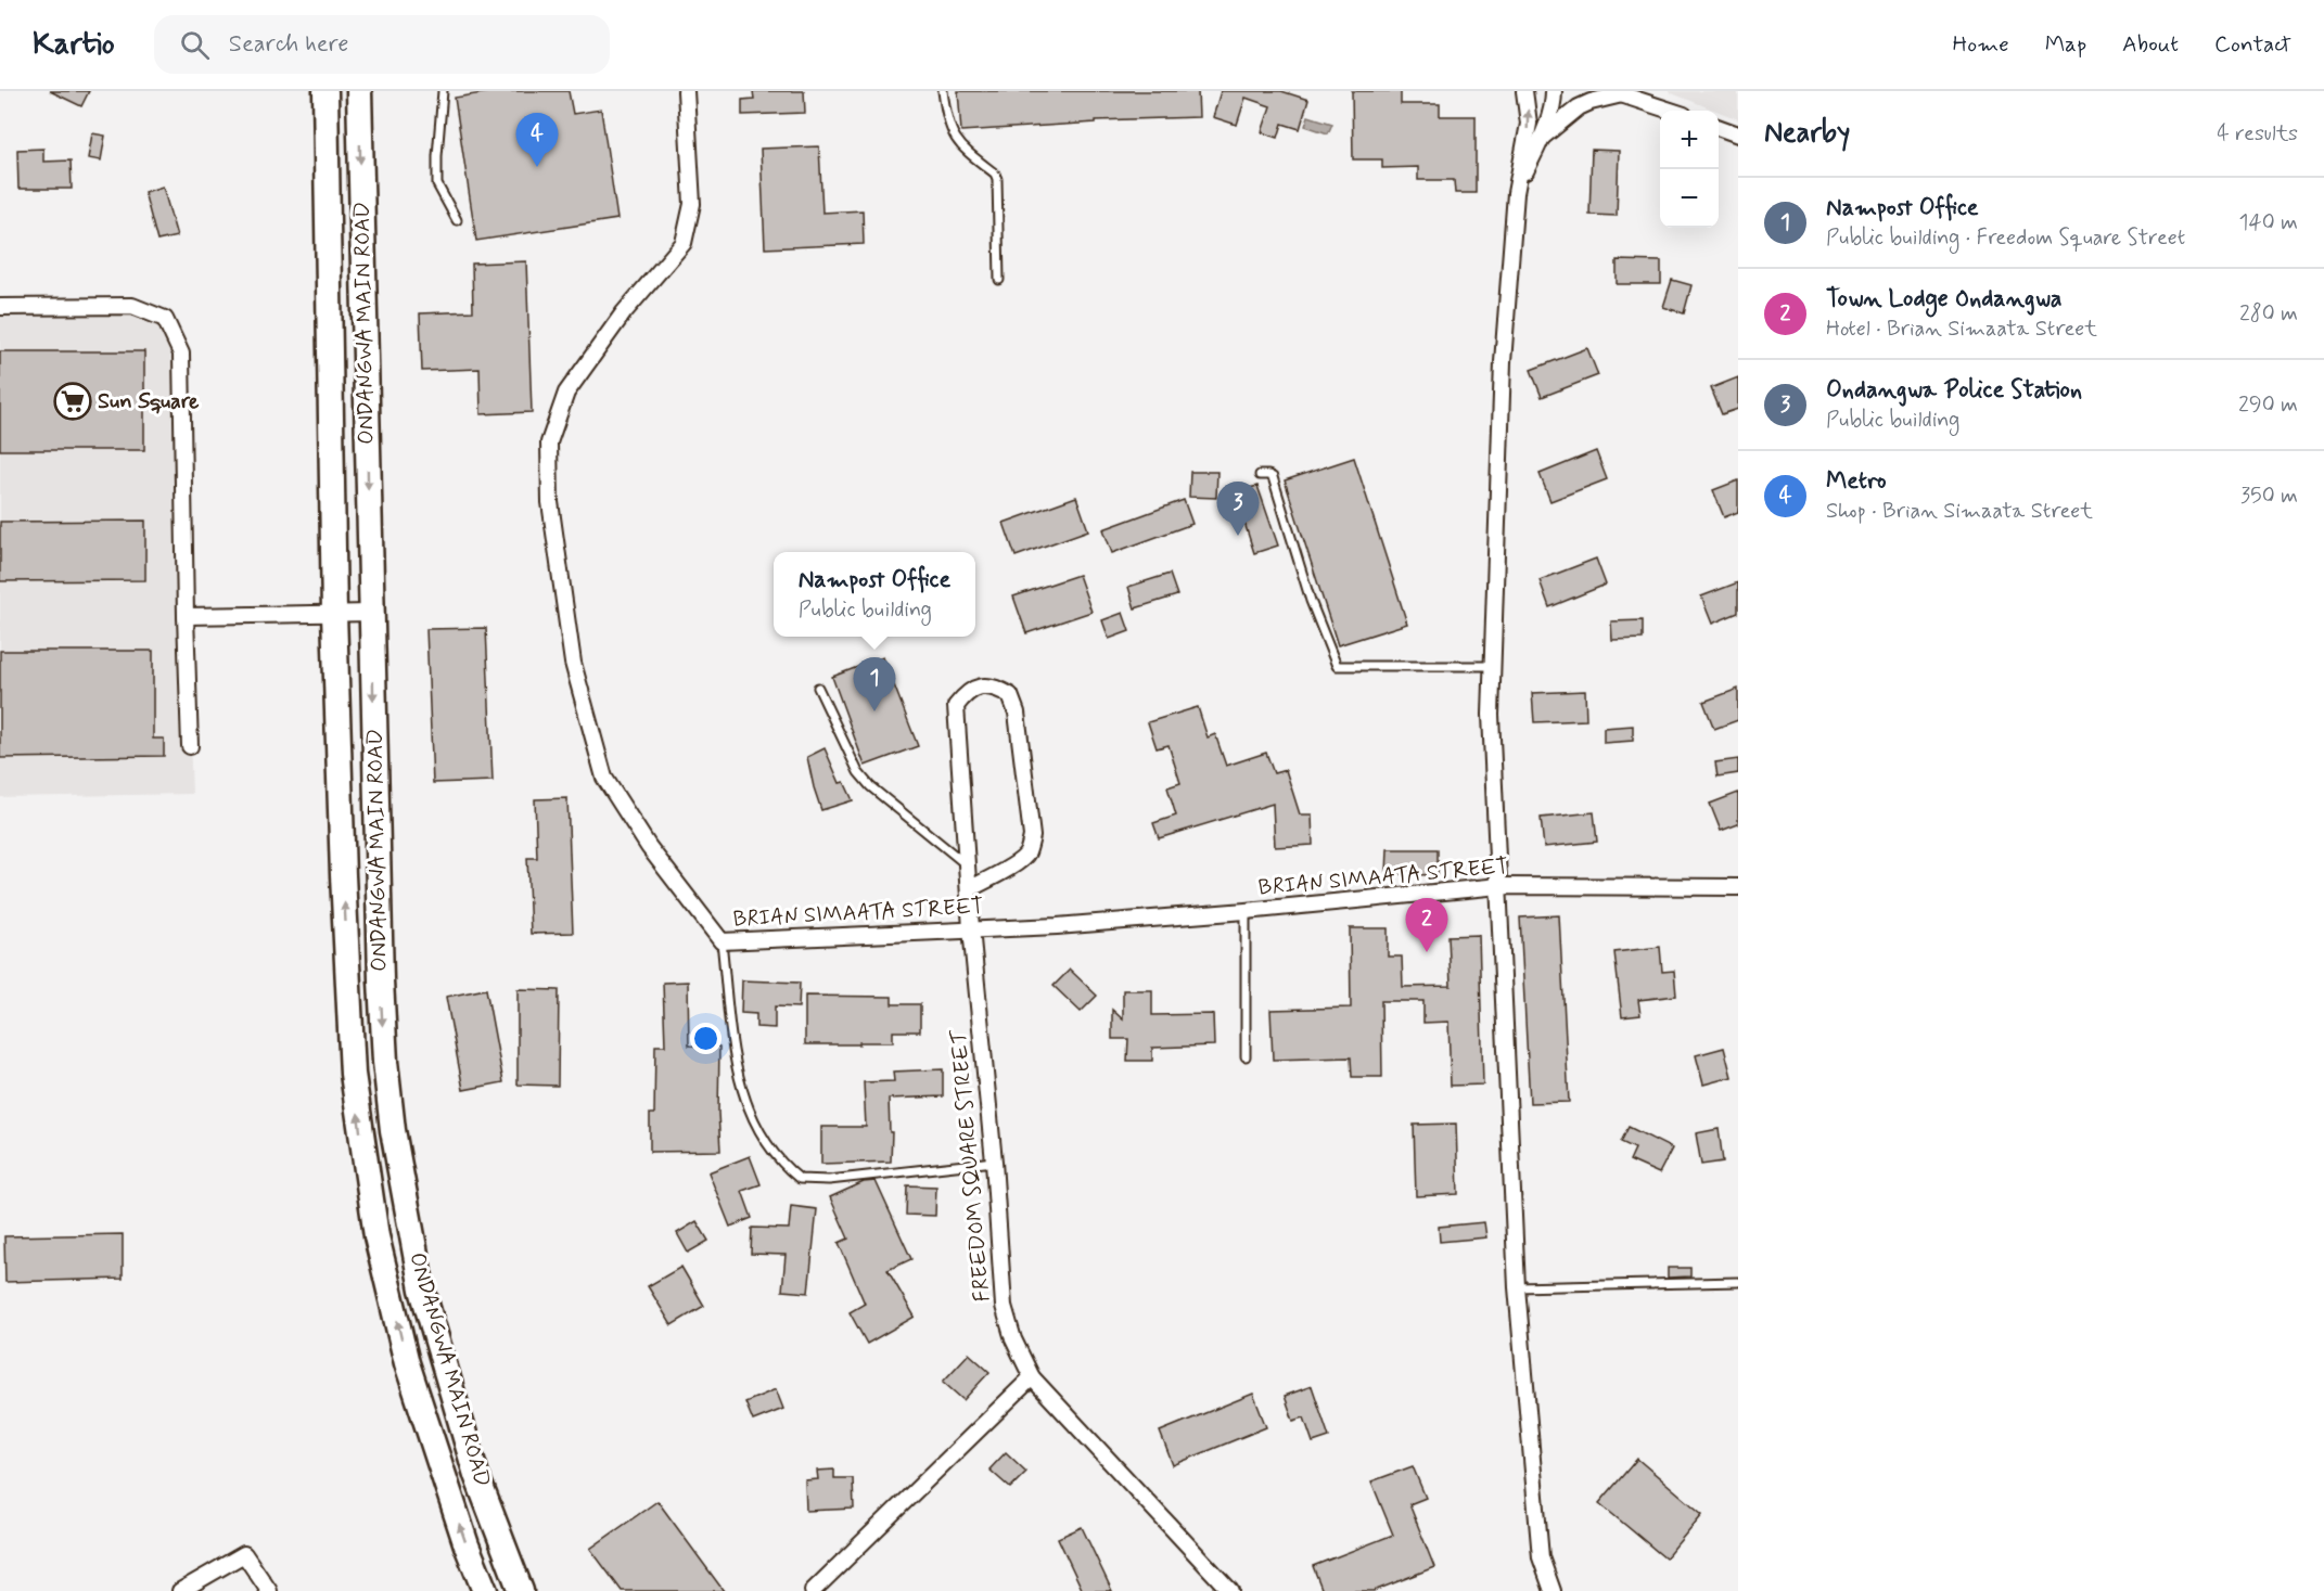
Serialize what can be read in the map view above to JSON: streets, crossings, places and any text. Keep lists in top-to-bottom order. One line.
{"streets":{"main road":["ONDANGWA MAIN ROAD"],"street":["BRIAN SIMAATA STREET","FREEDOM SQUARE STREET"]},"crossings":[["BRIAN SIMAATA STREET","FREEDOM SQUARE STREET"]],"places":{"supermarket":["Sun Square"]},"page":{"header":"Kartio","search":"Search here","nav":["Home","Map","About","Contact"],"heading":["Nearby","4 results"],"map_buttons":["+","−"],"pins":["4","3","1","2"],"list":[{"mark":"1","name":"Nampost Office","note":"Public building · Freedom Square Street","value":"140 m"},{"mark":"2","name":"Town Lodge Ondangwa","note":"Hotel · Brian Simaata Street","value":"280 m"},{"mark":"3","name":"Ondangwa Police Station","note":"Public building","value":"290 m"},{"mark":"4","name":"Metro","note":"Shop · Brian Simaata Street","value":"350 m"}],"popup":["Nampost Office","Public building"]}}
